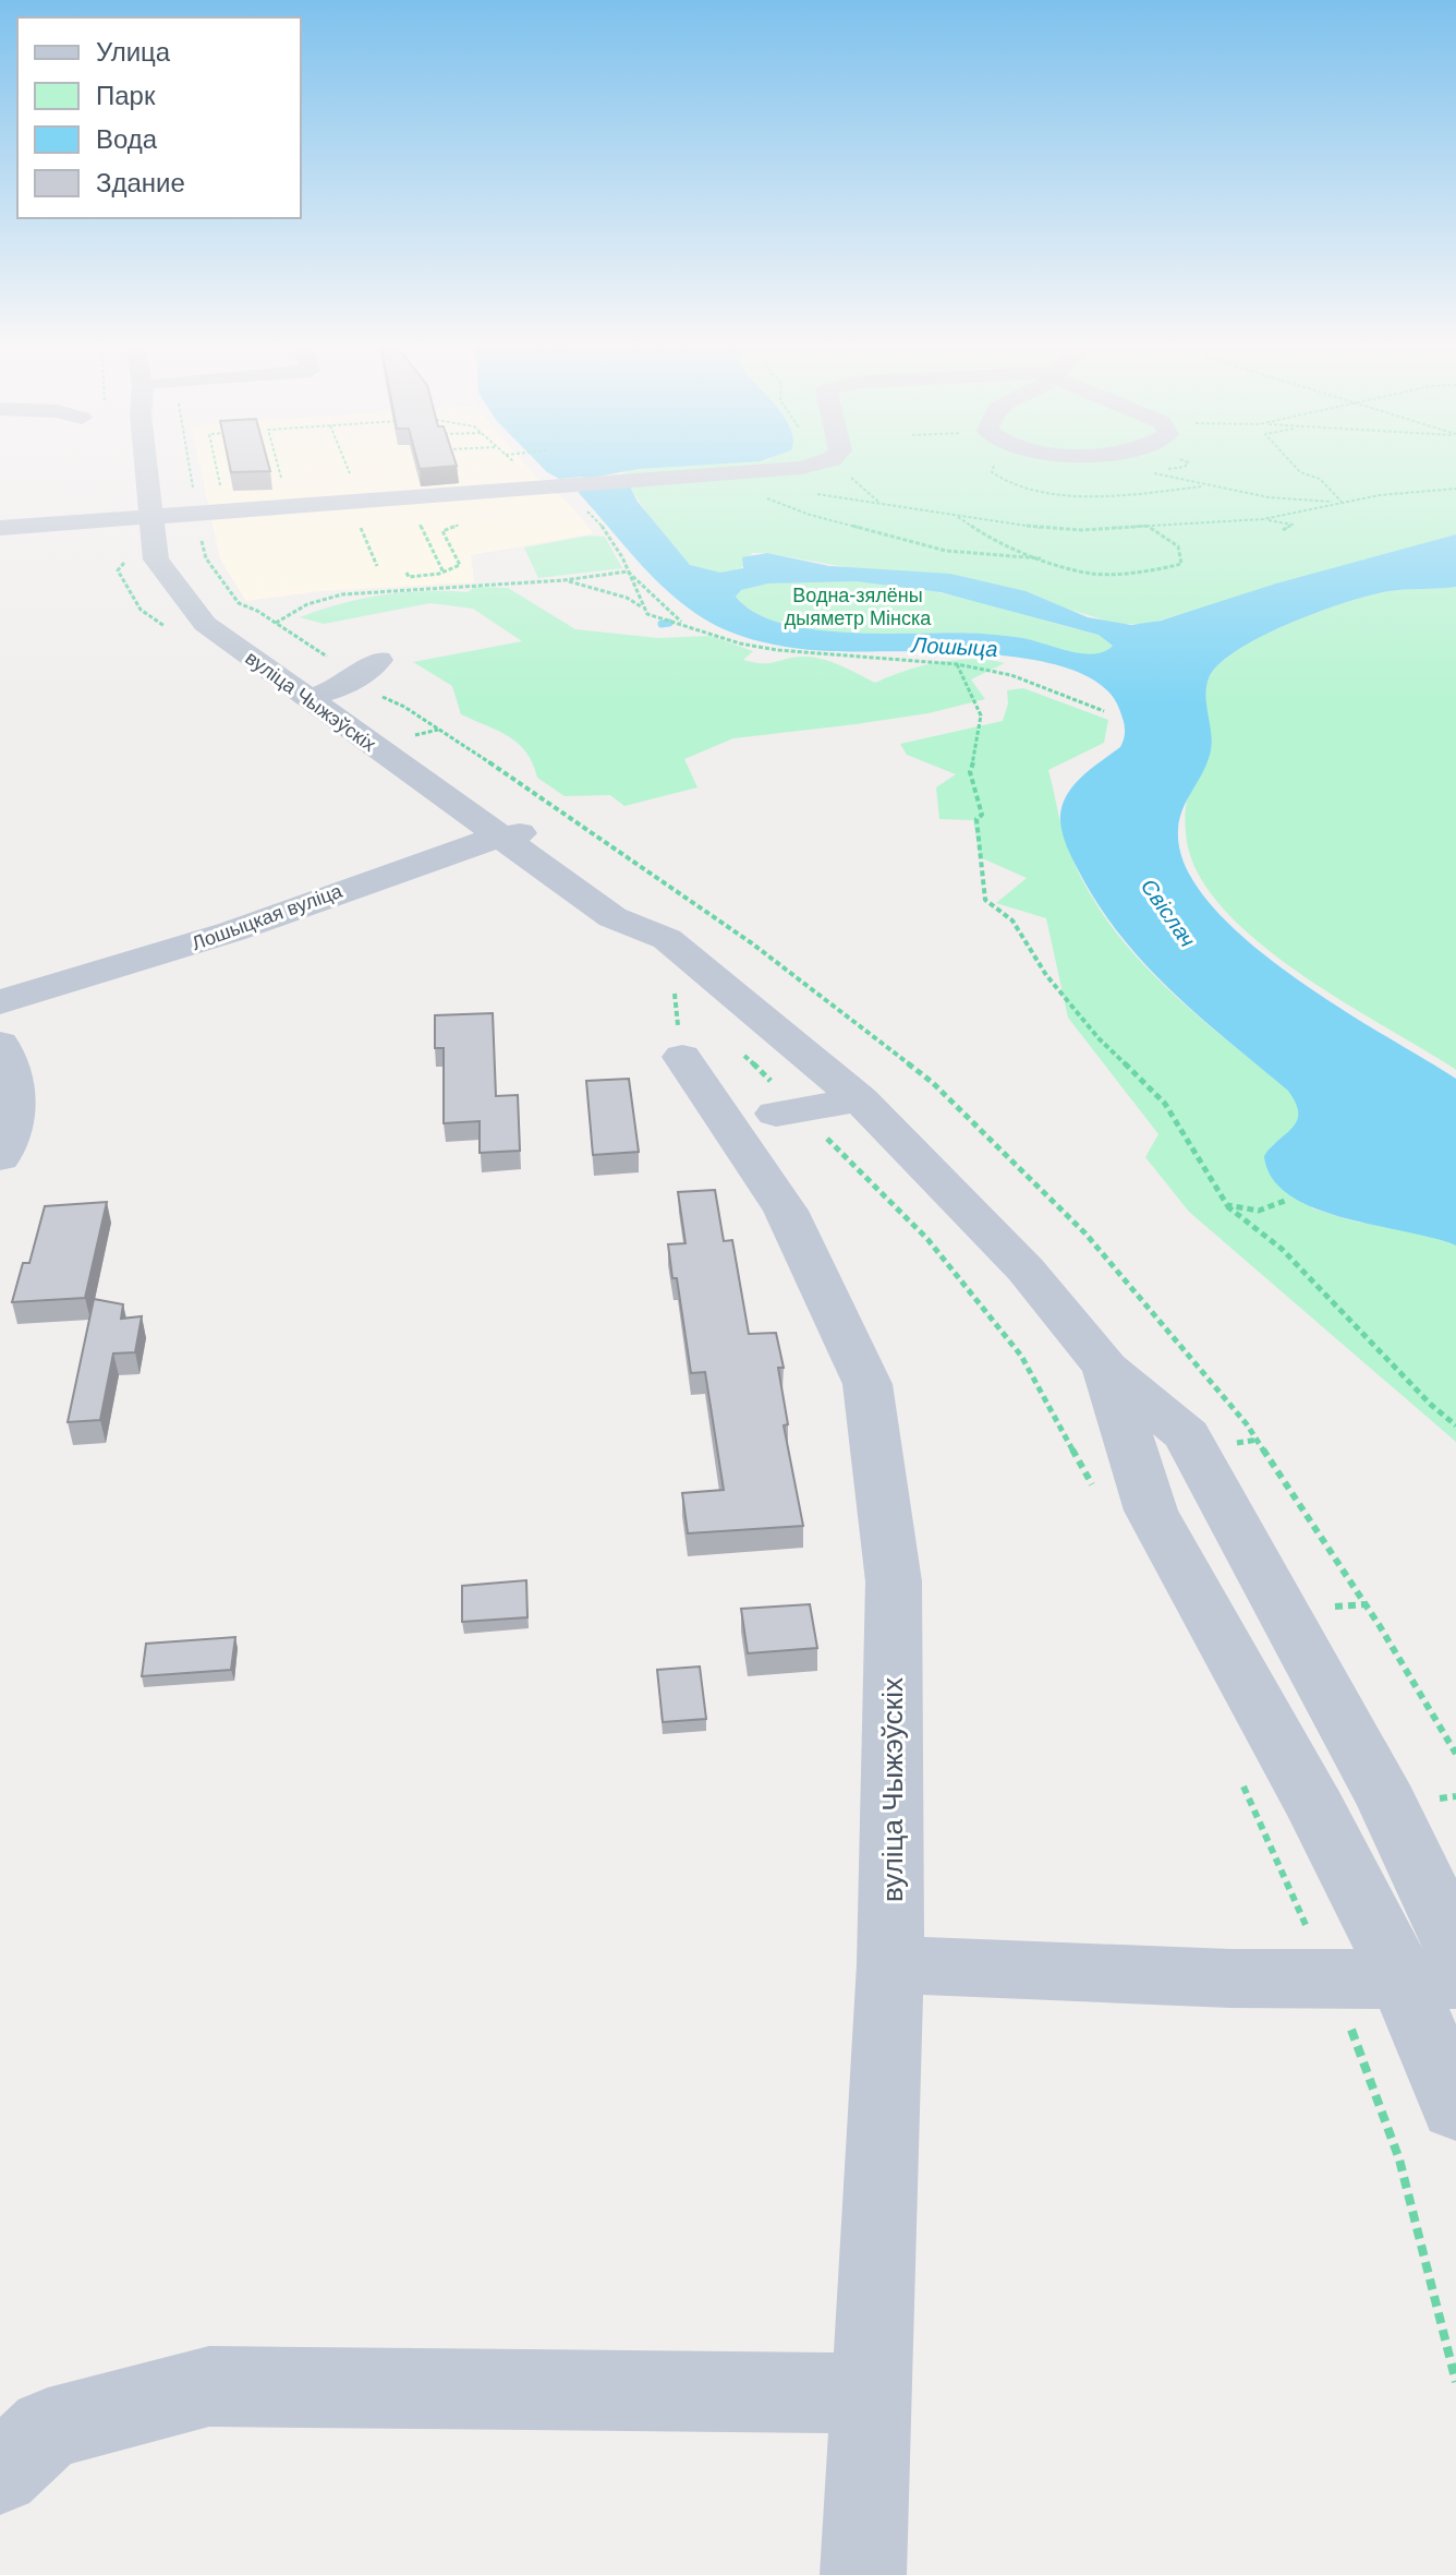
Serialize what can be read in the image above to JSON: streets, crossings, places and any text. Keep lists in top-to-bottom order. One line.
{"streets":{"street":["вуліца Чыжэўскіх","Лошыцкая вуліца"]},"crossings":[["вуліца Чыжэўскіх","Лошыцкая вуліца"]],"water":["Лошыца","Свіслач"],"parks":["Водна-зялёны дыяметр Мінска"],"legend":["Улица","Парк","Вода","Здание"]}
